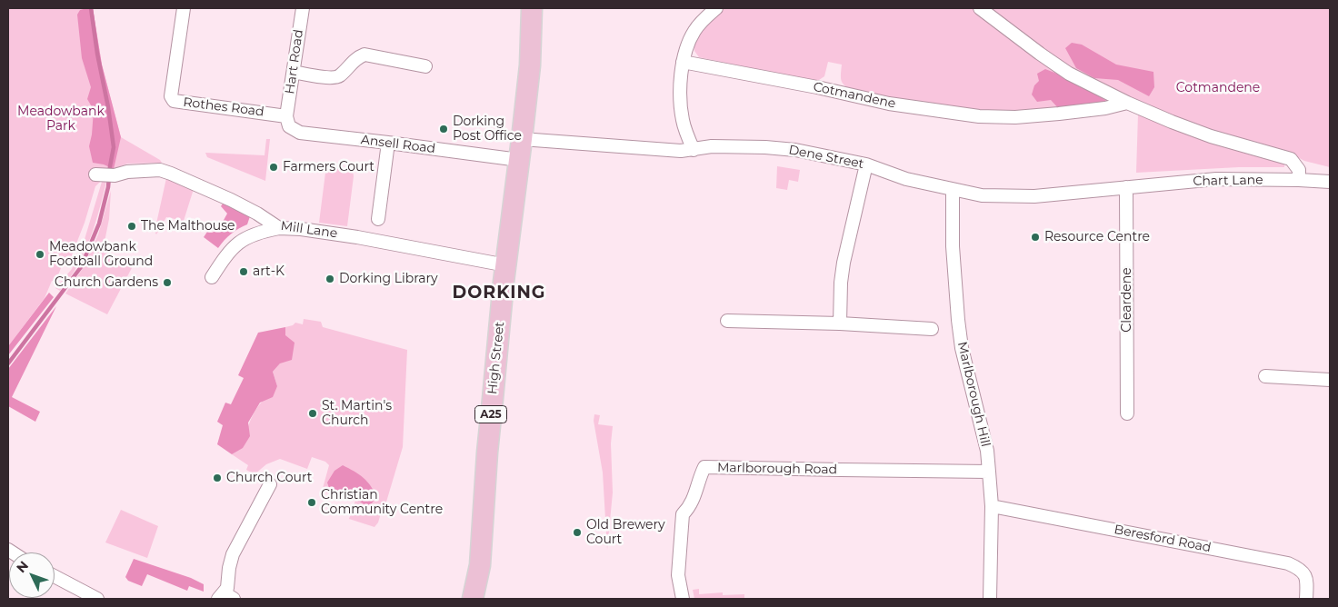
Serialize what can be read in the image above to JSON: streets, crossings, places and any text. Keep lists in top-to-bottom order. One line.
{"streets":{"main road":["High Street","A25"],"street":["Hart Road","Cotmandene","Rothes Road","Ansell Road","Dene Street","Chart Lane","Mill Lane","Cleardene","Marlborough Hill","Marlborough Road","Beresford Road"]},"crossings":[["Hart Road","Rothes Road"],["Hart Road","Ansell Road"],["Rothes Road","Ansell Road"],["Ansell Road","High Street"],["Dene Street","Chart Lane"],["Dene Street","Cleardene"],["Dene Street","High Street"],["Dene Street","Marlborough Hill"],["Chart Lane","Cleardene"],["Mill Lane","High Street"],["Marlborough Hill","Marlborough Road"],["Marlborough Hill","Beresford Road"]],"districts":["DORKING"],"parks":["Cotmandene","Meadowbank Park"],"places":["Dorking Post Office","Farmers Court","The Malthouse","Resource Centre","Meadowbank Football Ground","art-K","Dorking Library","Church Gardens","St. Martin's Church","Church Court","Christian Community Centre","Old Brewery Court"],"north":"top left"}
